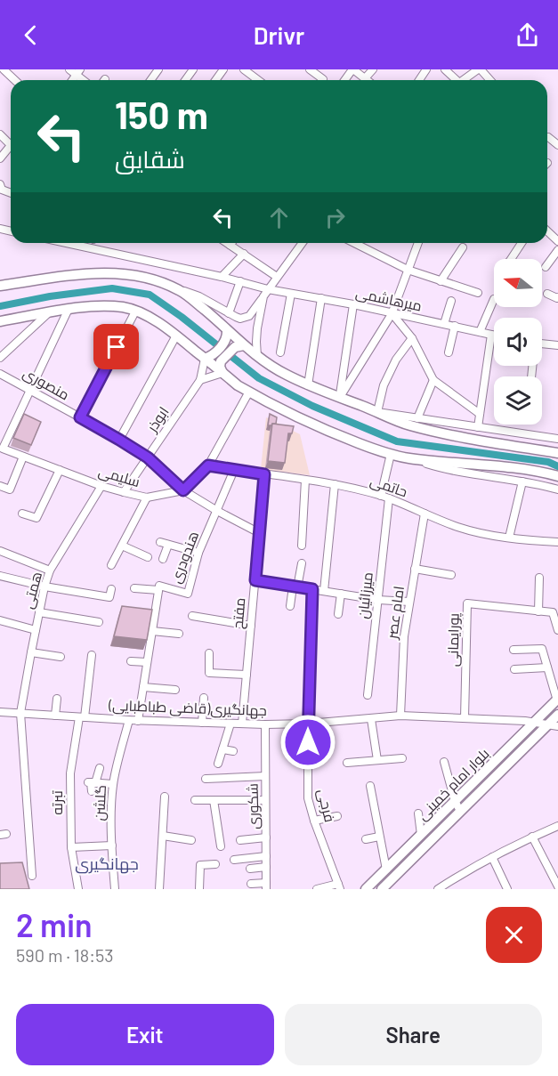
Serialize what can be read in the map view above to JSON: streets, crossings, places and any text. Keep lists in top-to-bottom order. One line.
{"streets":{"main road":["بلوار امام خمینی"],"street":["میرهاشمی","منصوری","ابوذر","سلیمی","حاتمی","هندودری","همتی","میرزائیان","امام عصر","مفتح","پورایمانی","جهانگیری(قاضی طباطبایی)","تبرته","گلشن","فرجی","شکوری"]},"crossings":[["منصوری","ابوذر"],["منصوری","سلیمی"],["ابوذر","سلیمی"],["سلیمی","همتی"],["حاتمی","هندودری"],["حاتمی","میرزائیان"],["حاتمی","امام عصر"],["حاتمی","مفتح"],["هندودری","جهانگیری(قاضی طباطبایی)"],["همتی","جهانگیری(قاضی طباطبایی)"],["امام عصر","جهانگیری(قاضی طباطبایی)"],["مفتح","جهانگیری(قاضی طباطبایی)"],["پورایمانی","جهانگیری(قاضی طباطبایی)"],["جهانگیری(قاضی طباطبایی)","بلوار امام خمینی"],["جهانگیری(قاضی طباطبایی)","تبرته"],["جهانگیری(قاضی طباطبایی)","گلشن"],["جهانگیری(قاضی طباطبایی)","فرجی"],["جهانگیری(قاضی طباطبایی)","شکوری"]],"districts":["جهانگیری"],"north":"left","page":{"header":"Drivr","turn":["150 m","شقایق"],"heading":["2 min","590 m · 18:53"],"buttons":["Exit","Share"]}}
